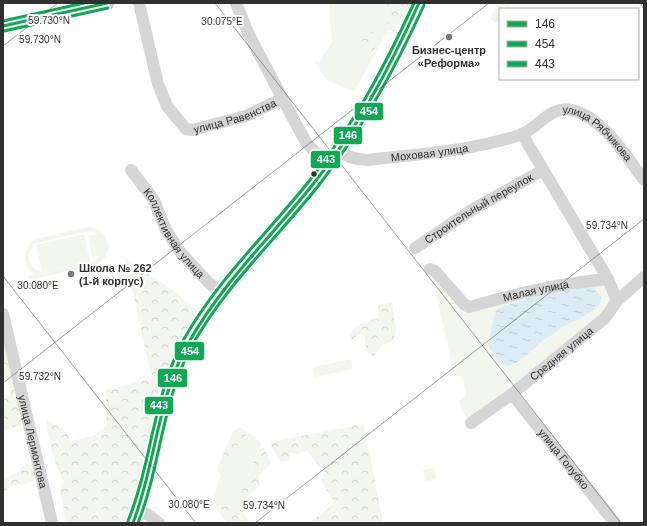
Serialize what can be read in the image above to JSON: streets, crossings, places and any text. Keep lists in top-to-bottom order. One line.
{"streets":{"street":["улица Равенства","улица Рябчикова","Моховая улица","Строительный переулок","Коллективная улица","Малая улица","Средняя улица","улица Лермонтова","улица Голубко"]},"crossings":[["улица Рябчикова","Моховая улица"],["Средняя улица","улица Голубко"]],"places":["Бизнес-центр «Реформа»","Школа № 262 (1-й корпус)"],"lines":["transit line 146","transit line 443","transit line 454"],"legend":["146","454","443"],"coordinates":["59.730°N","30.075°E","59.734°N","30.080°E","59.732°N"]}
